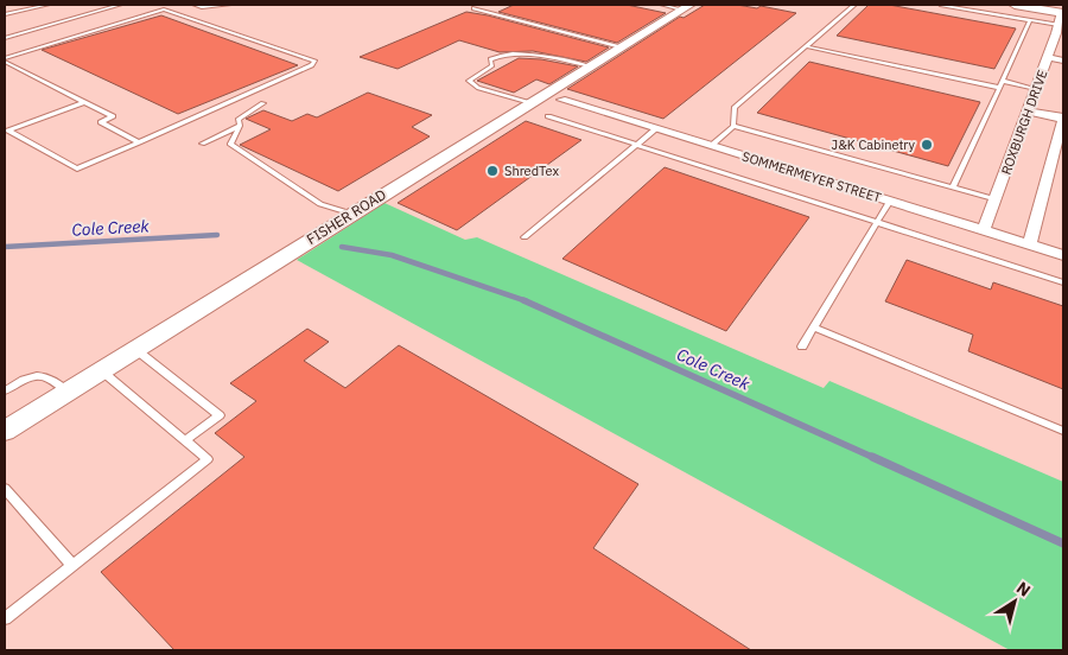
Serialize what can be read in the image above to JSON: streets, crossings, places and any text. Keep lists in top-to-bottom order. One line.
{"streets":{"street":["ROXBURGH DRIVE","SOMMERMEYER STREET","FISHER ROAD"]},"crossings":[["ROXBURGH DRIVE","SOMMERMEYER STREET"]],"water":["Cole Creek"],"places":["J&K Cabinetry","ShredTex"],"north":"top right"}
